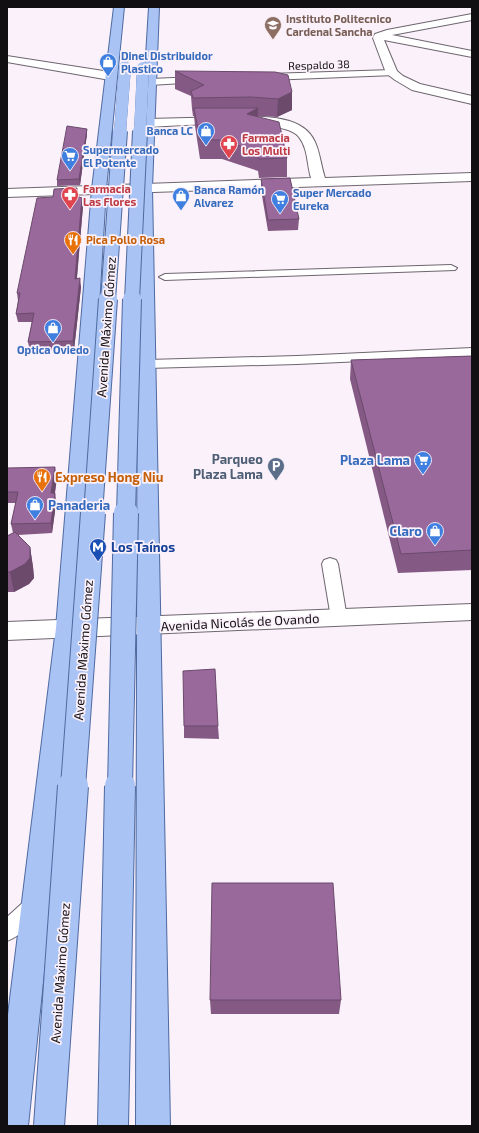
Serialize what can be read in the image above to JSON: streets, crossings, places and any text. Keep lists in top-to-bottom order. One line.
{"streets":{"main road":["Avenida Máximo Gómez"],"street":["Avenida Nicolás de Ovando"],"lane":["Respaldo 38"]},"places":{"school or university":["Instituto Politecnico Cardenal Sancha"],"shop":["Dinel Distribuidor Plastico","Banca LC","Banca Ramón Alvarez","Optica Oviedo","Panaderia","Claro"],"pharmacy":["Farmacia Los Multi","Farmacia Las Flores"],"supermarket":["Supermercado El Potente","Super Mercado Eureka","Plaza Lama"],"restaurant":["Pica Pollo Rosa","Expreso Hong Niu"],"parking":["Parqueo Plaza Lama"],"metro station":["Los Taínos"]}}
